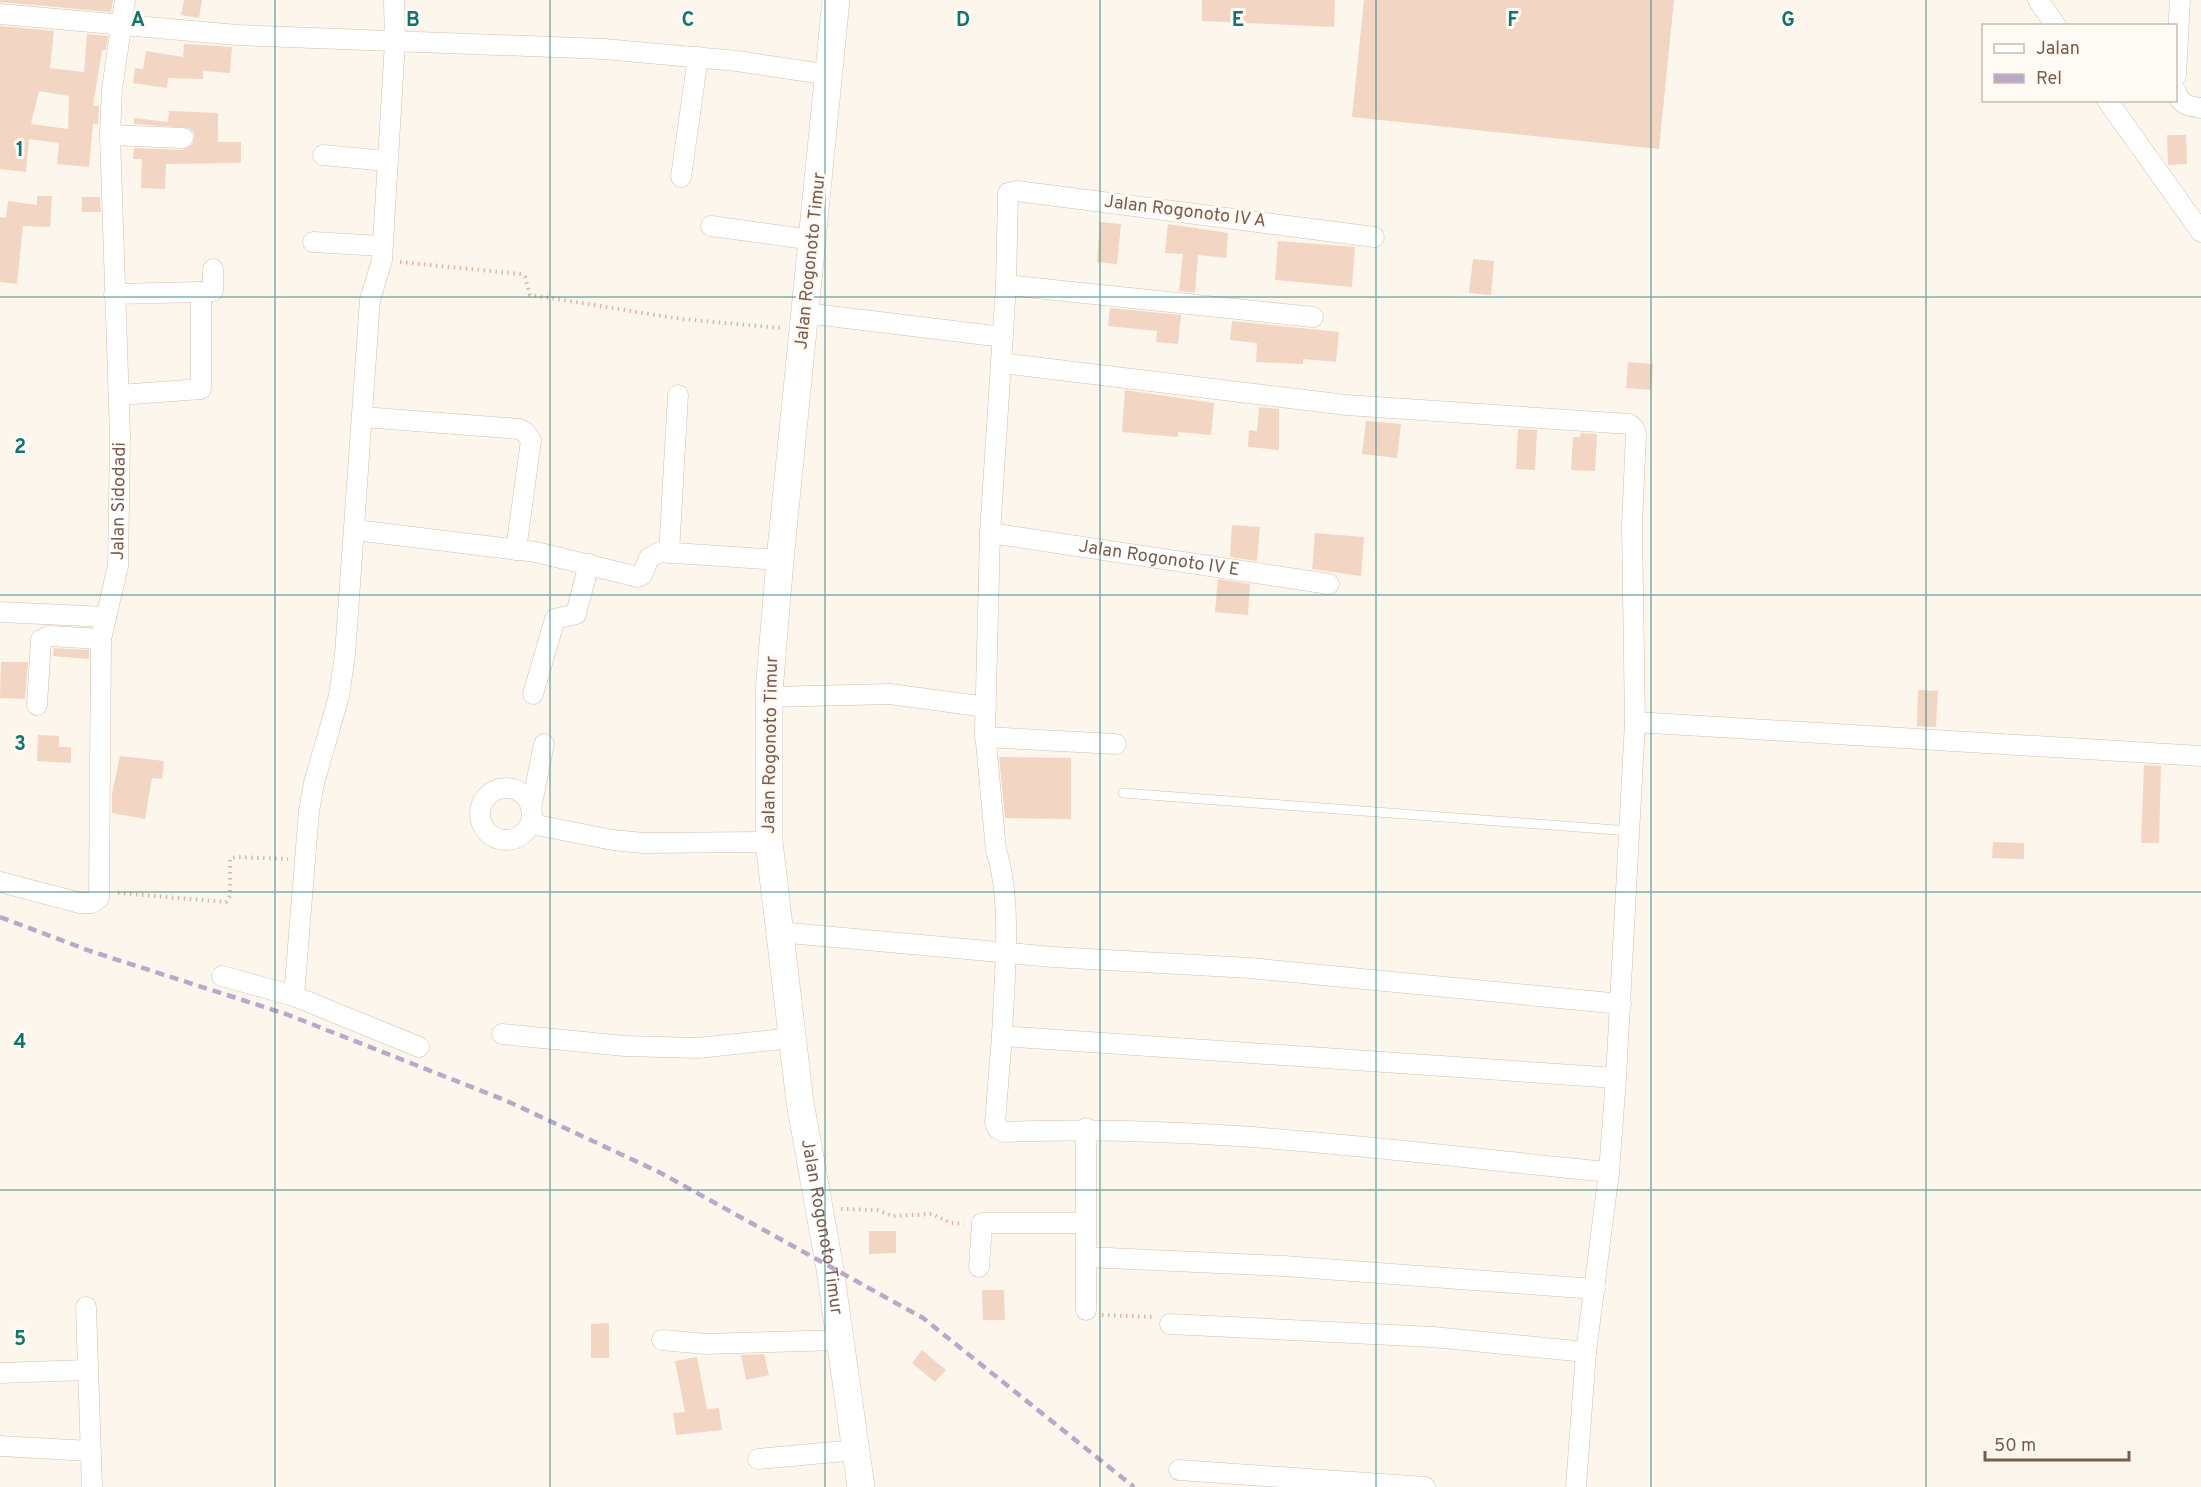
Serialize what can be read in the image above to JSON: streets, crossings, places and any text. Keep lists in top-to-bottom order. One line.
{"streets":{"main road":["Jalan Rogonoto Timur"],"street":["Jalan Rogonoto IV A","Jalan Sidodadi","Jalan Rogonoto IV E"]},"legend":["Jalan","Rel"],"scale_bar":"50 m","grid":{"columns":["A","B","C","D","E","F","G"],"rows":["1","2","3","4","5"]}}
